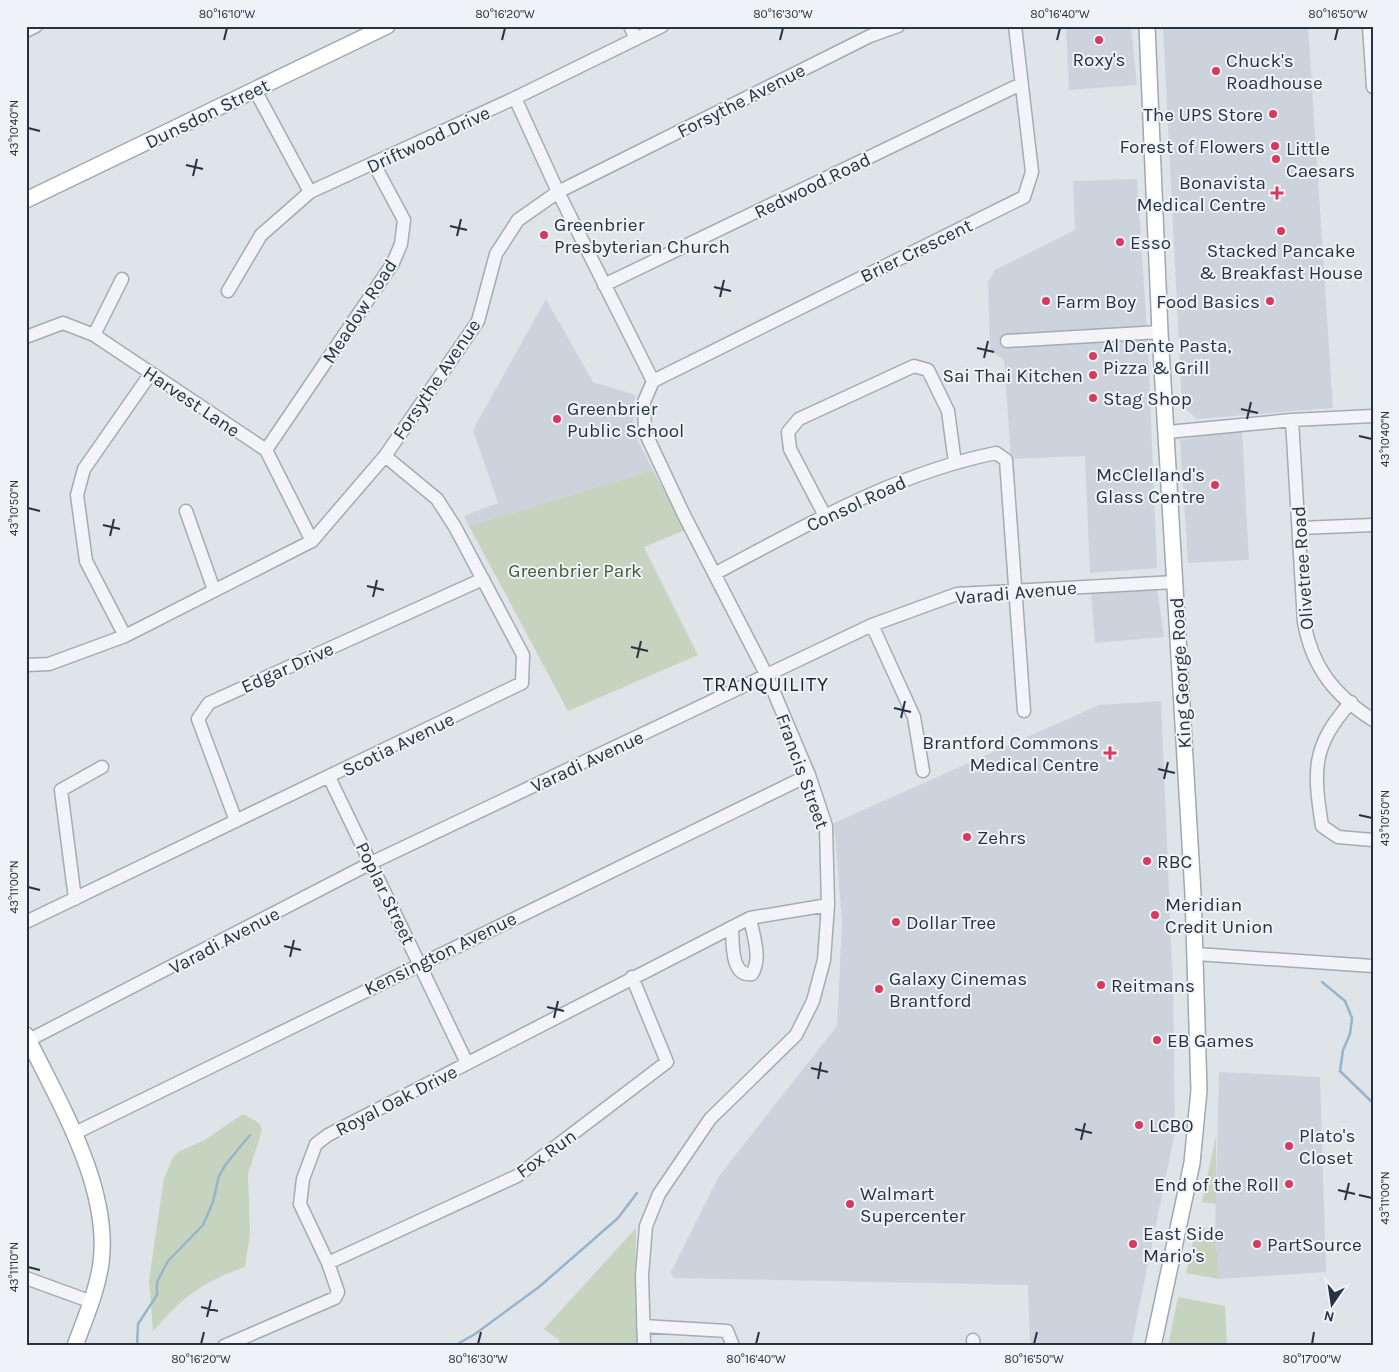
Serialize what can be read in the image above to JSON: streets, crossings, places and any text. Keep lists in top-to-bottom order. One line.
{"streets":{"main road":["Dunsdon Street","King George Road"],"street":["Forsythe Avenue","Driftwood Drive","Redwood Road","Brier Crescent","Meadow Road","Harvest Lane","Consol Road","Olivetree Road","Varadi Avenue","Edgar Drive","Scotia Avenue","Francis Street","Poplar Street","Kensington Avenue","Royal Oak Drive","Fox Run"]},"crossings":[["Forsythe Avenue","Harvest Lane"],["Forsythe Avenue","Scotia Avenue"],["Driftwood Drive","Meadow Road"],["Redwood Road","Brier Crescent"],["Brier Crescent","Francis Street"],["Meadow Road","Harvest Lane"],["Consol Road","Varadi Avenue"],["Consol Road","Francis Street"],["Varadi Avenue","King George Road"],["Varadi Avenue","Francis Street"],["Varadi Avenue","Poplar Street"],["Edgar Drive","Scotia Avenue"],["Scotia Avenue","Poplar Street"],["Francis Street","Kensington Avenue"],["Francis Street","Royal Oak Drive"],["Poplar Street","Kensington Avenue"],["Poplar Street","Royal Oak Drive"],["Royal Oak Drive","Fox Run"]],"districts":["TRANQUILITY"],"parks":["Greenbrier Park"],"places":{"other":["Roxy's","Chuck's Roadhouse","The UPS Store","Forest of Flowers","Little Caesars","Stacked Pancake & Breakfast House","Greenbrier Presbyterian Church","Esso","Farm Boy","Food Basics","Al Dente Pasta, Pizza & Grill","Sai Thai Kitchen","Stag Shop","Greenbrier Public School","McClelland's Glass Centre","Zehrs","RBC","Meridian Credit Union","Dollar Tree","Reitmans","Galaxy Cinemas Brantford","EB Games","LCBO","Plato's Closet","End of the Roll","Walmart Supercenter","East Side Mario's","PartSource"],"health":["Bonavista Medical Centre","Brantford Commons Medical Centre"]},"north":"bottom","coordinates":["80°16'10\"W","80°16'20\"W","80°16'30\"W","80°16'40\"W","80°16'50\"W","43°10'40\"N","43°10'50\"N","43°11'00\"N","43°11'10\"N","80°17'00\"W"]}
